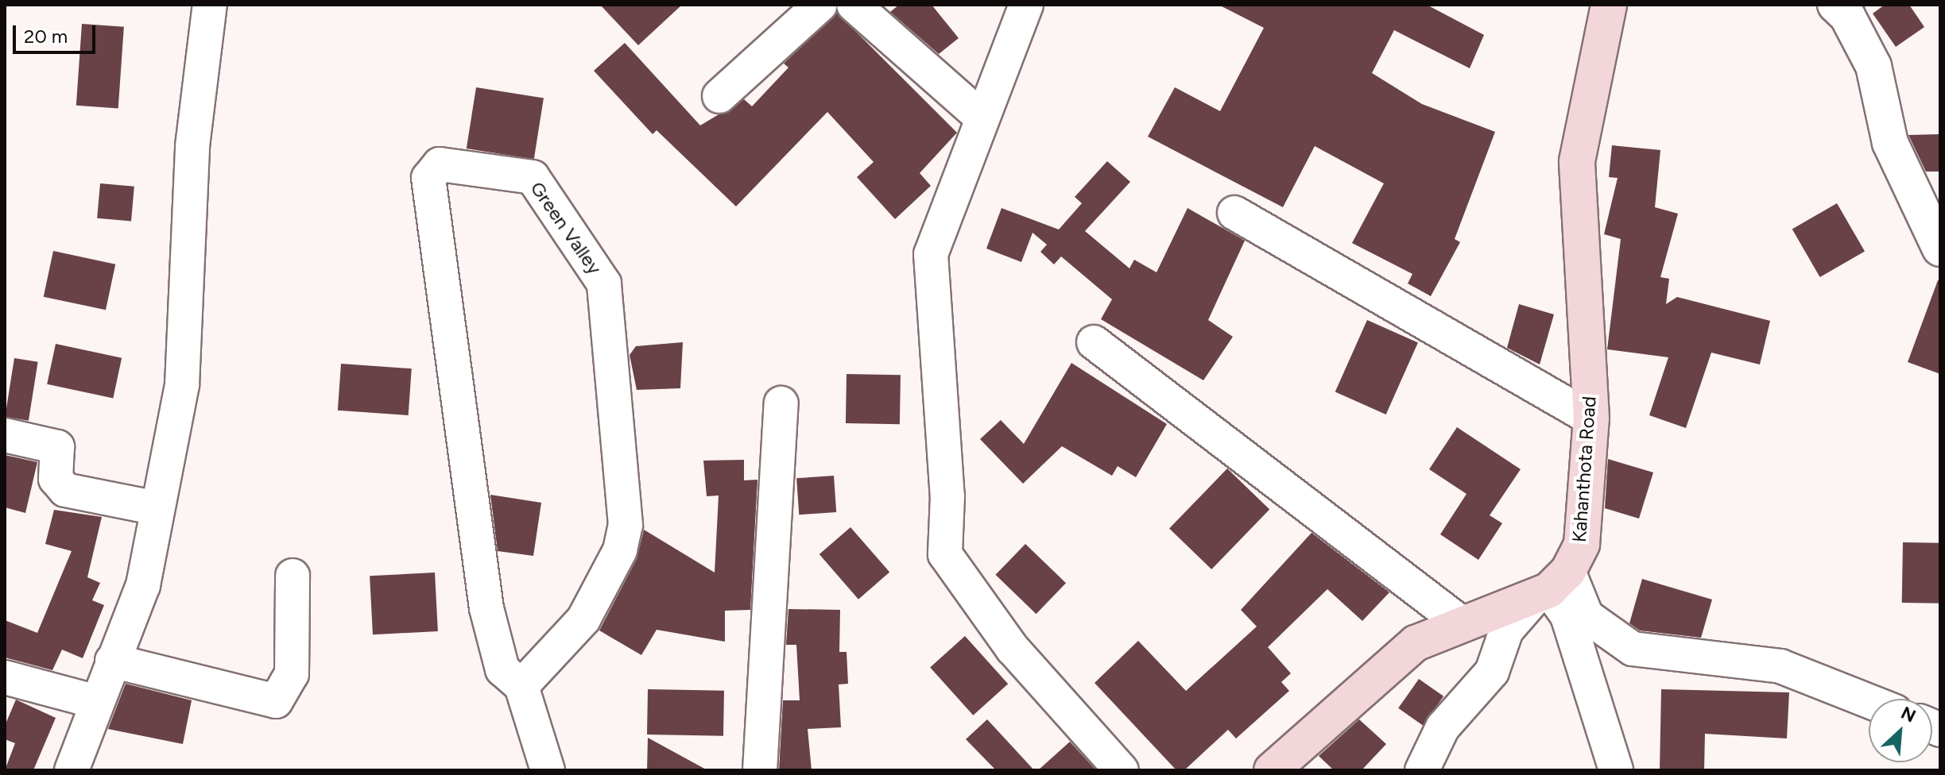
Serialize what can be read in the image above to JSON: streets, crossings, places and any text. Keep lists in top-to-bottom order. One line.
{"streets":{"main road":["Kahanthota Road"],"street":["Green Valley"]},"scale_bar":"20 m","north":"top right"}
